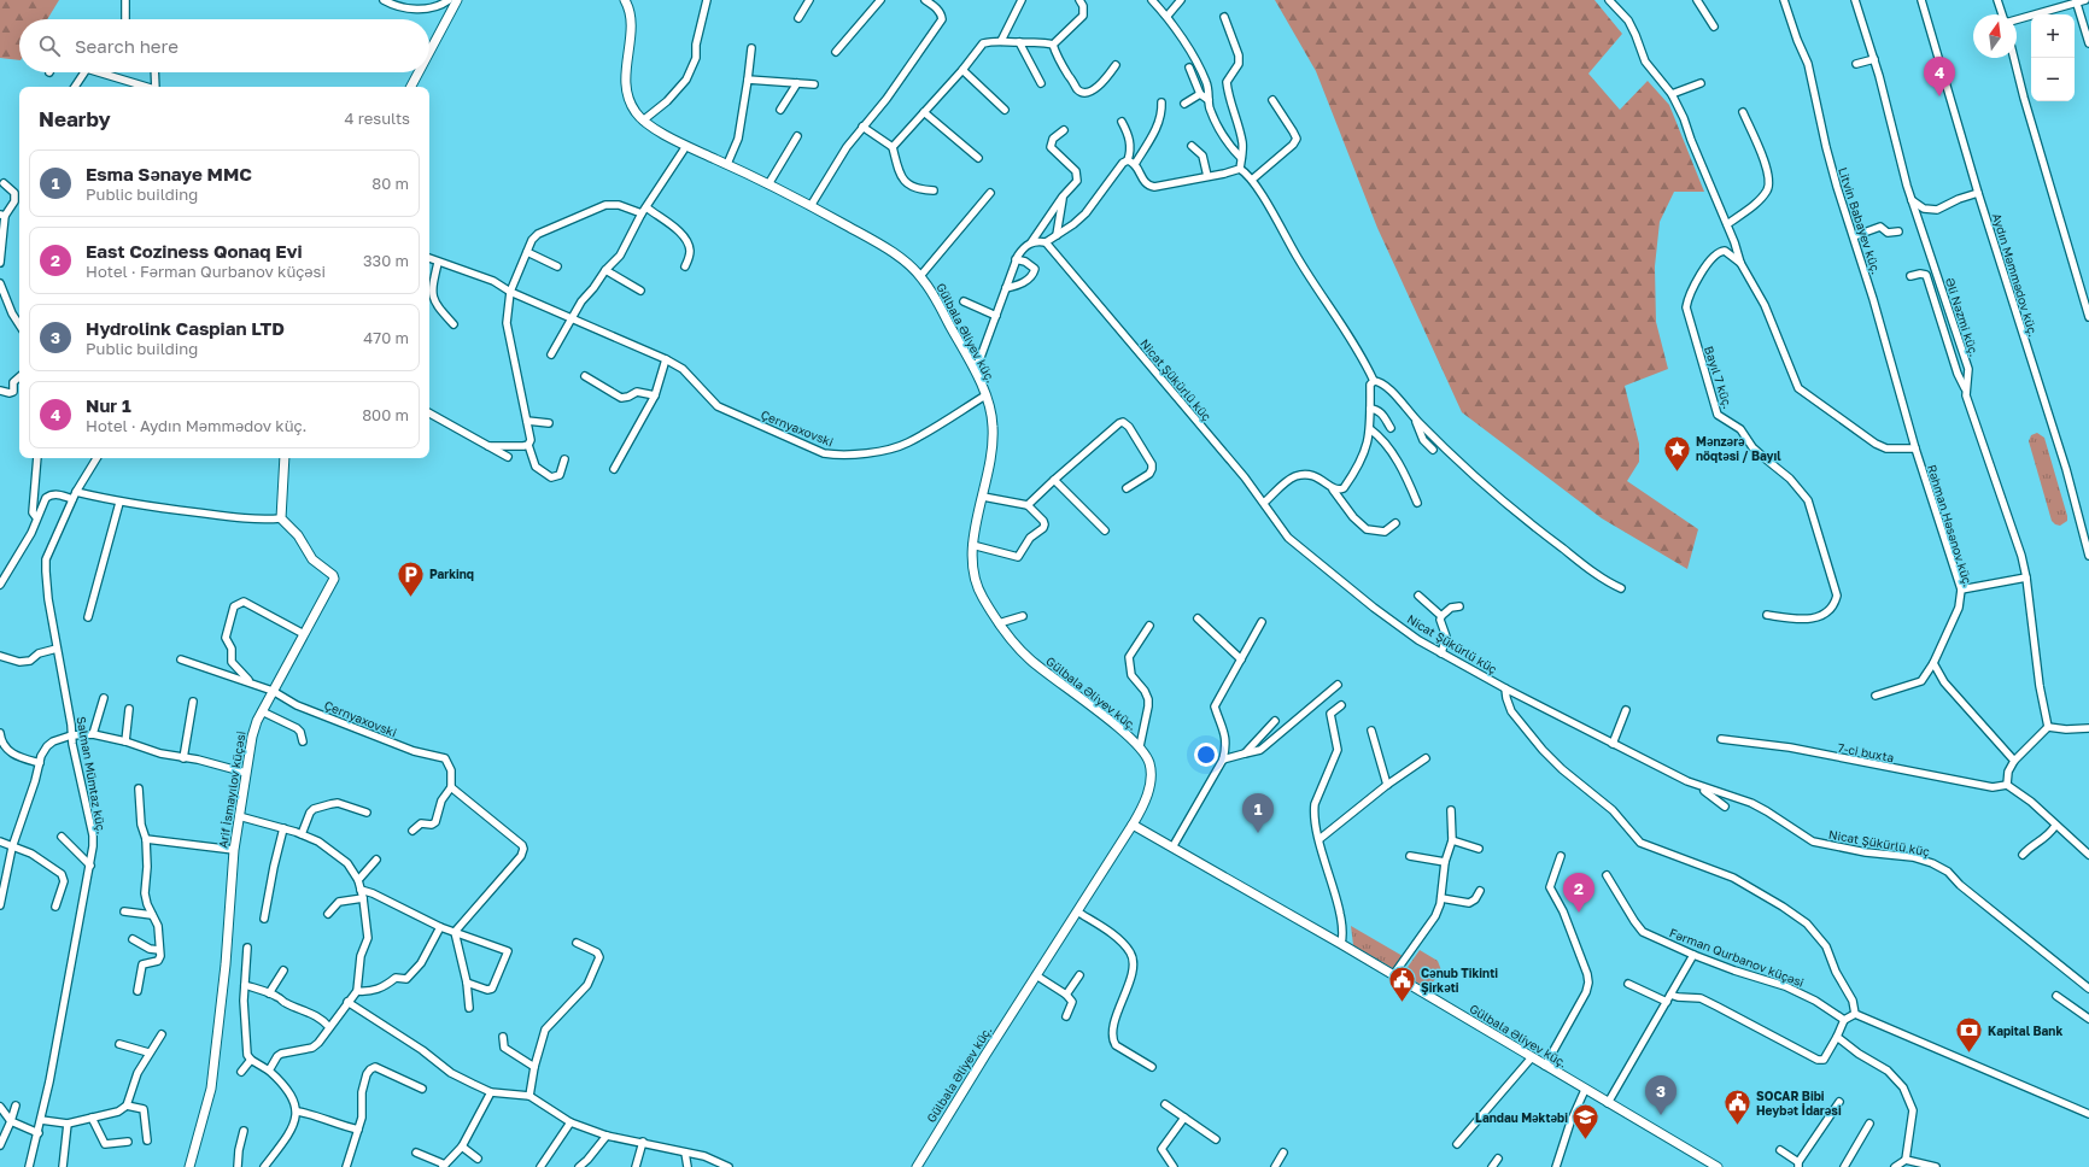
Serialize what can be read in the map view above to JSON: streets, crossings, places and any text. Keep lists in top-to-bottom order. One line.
{"streets":{"street":["Litvin Babayev küç.","Aydın Məmmədov küç.","Əli Nəzmi küç.","Gülbala Əliyev küç.","Bayıl 7 küç.","Nicat Şükürlü küç","Çernyaxovski","Rəhman Həsənov küç.","7-ci buxta","Salman Mümtaz küç.","Arif İsmayılov küçəsi","Fərman Qurbanov küçəsi"]},"crossings":[["Litvin Babayev küç.","Rəhman Həsənov küç."],["Gülbala Əliyev küç.","Çernyaxovski"],["Çernyaxovski","Arif İsmayılov küçəsi"]],"places":{"place":["Mənzərə nöqtəsi / Bayıl"],"parking":["Parkinq"],"public building":["Cənub Tikinti Şirkəti","SOCAR Bibi Heybət İdarəsi"],"bank":["Kapital Bank"],"school or university":["Landau Məktəbi"]},"north":"top","page":{"map_buttons":["+","−"],"search":"Search here","pins":["4","1","2","3"],"heading":["Nearby","4 results"],"list":[{"mark":"1","name":"Esma Sənaye MMC","note":"Public building","value":"80 m"},{"mark":"2","name":"East Coziness Qonaq Evi","note":"Hotel · Fərman Qurbanov küçəsi","value":"330 m"},{"mark":"3","name":"Hydrolink Caspian LTD","note":"Public building","value":"470 m"},{"mark":"4","name":"Nur 1","note":"Hotel · Aydın Məmmədov küç.","value":"800 m"}]}}
